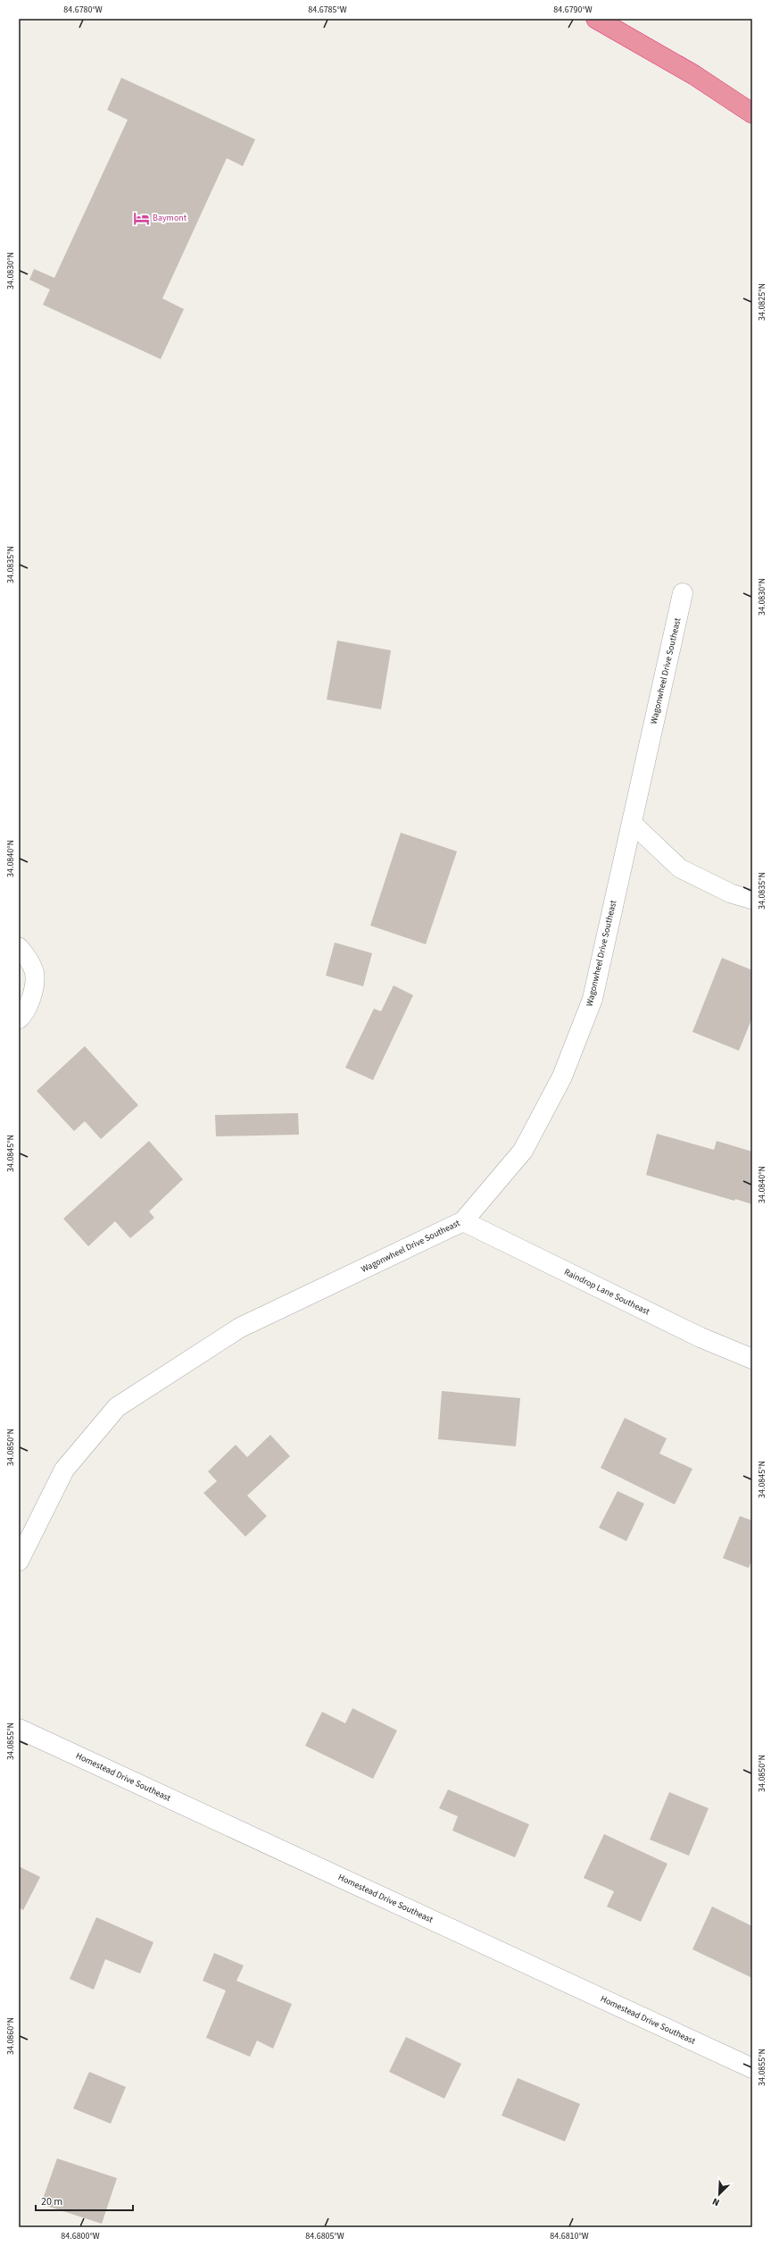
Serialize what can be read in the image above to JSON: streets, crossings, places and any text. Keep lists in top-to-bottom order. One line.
{"streets":{"street":["Wagonwheel Drive Southeast","Raindrop Lane Southeast","Homestead Drive Southeast"]},"crossings":[["Wagonwheel Drive Southeast","Raindrop Lane Southeast"]],"places":{"hotel":["Baymont"]},"scale_bar":"20 m","north":"bottom left","coordinates":["84.6780°W","84.6785°W","84.6790°W","34.0830°N","34.0825°N","34.0835°N","34.0840°N","34.0845°N","34.0850°N","34.0855°N","34.0860°N","84.6800°W","84.6805°W","84.6810°W"]}
